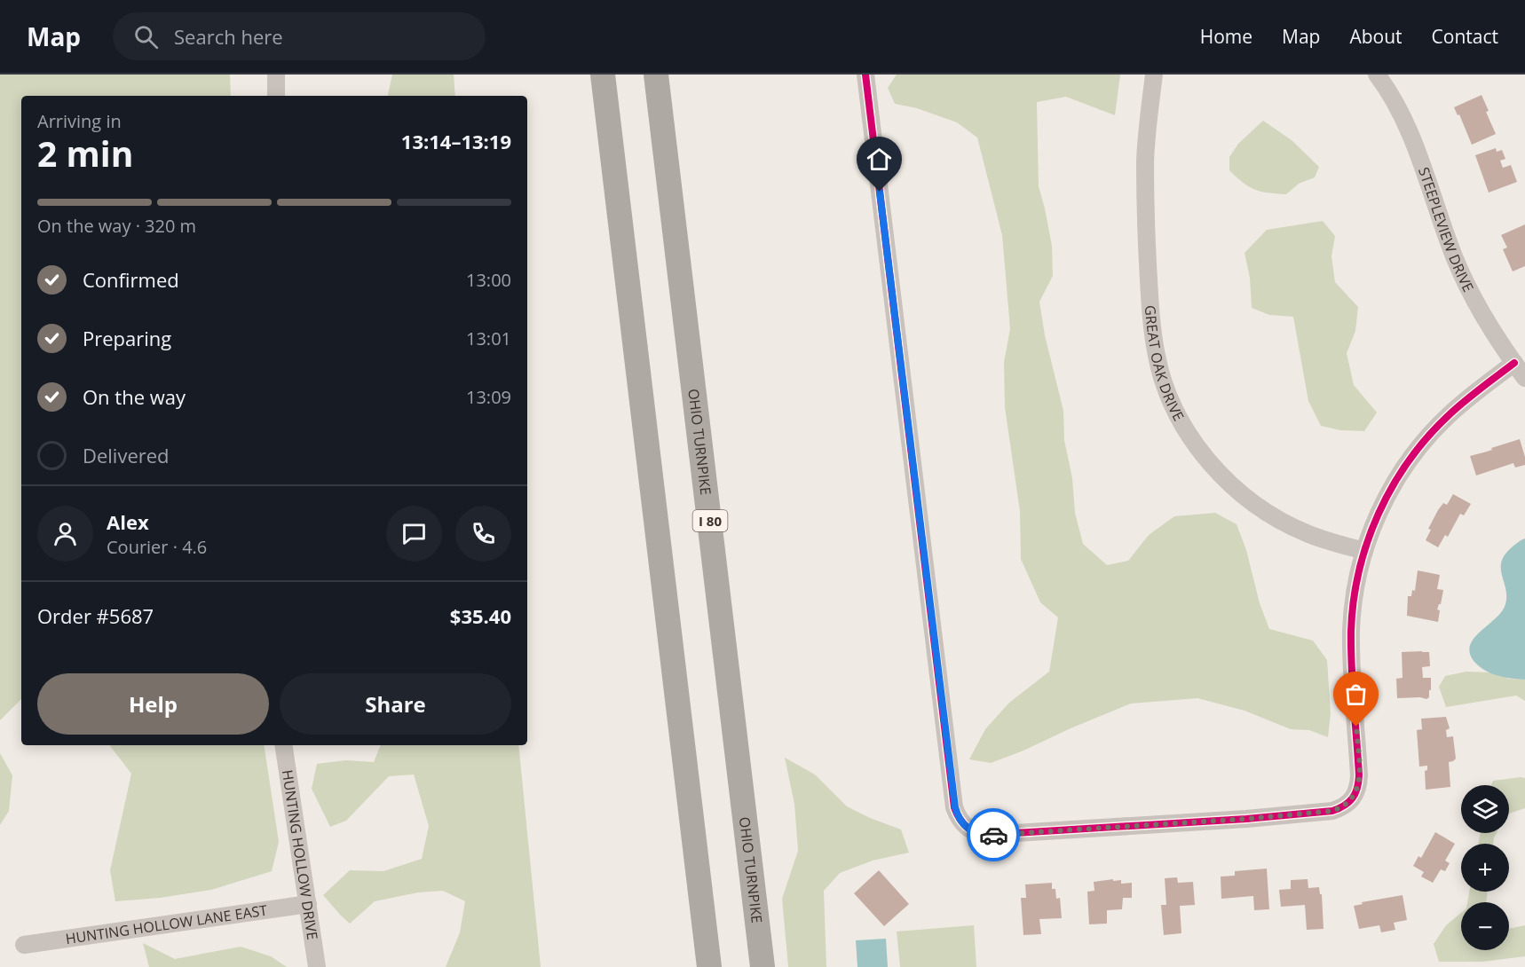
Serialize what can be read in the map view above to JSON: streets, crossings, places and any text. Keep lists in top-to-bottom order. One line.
{"streets":{"highway":["OHIO TURNPIKE","I 80"],"street":["STEEPLEVIEW DRIVE","GREAT OAK DRIVE","HUNTING HOLLOW DRIVE","HUNTING HOLLOW LANE EAST"]},"crossings":[["HUNTING HOLLOW DRIVE","HUNTING HOLLOW LANE EAST"]],"page":{"header":"Map","search":"Search here","nav":["Home","Map","About","Contact"],"heading":["2 min","Arriving in","13:14–13:19"],"panel":["Alex","Courier · 4.6","Order #5687","$35.40"],"bar":"On the way · 320 m","list":[["Confirmed","13:00"],["Preparing","13:01"],["On the way","13:09"],"Delivered"],"buttons":["Help","Share"],"map_buttons":["+","−"]}}
